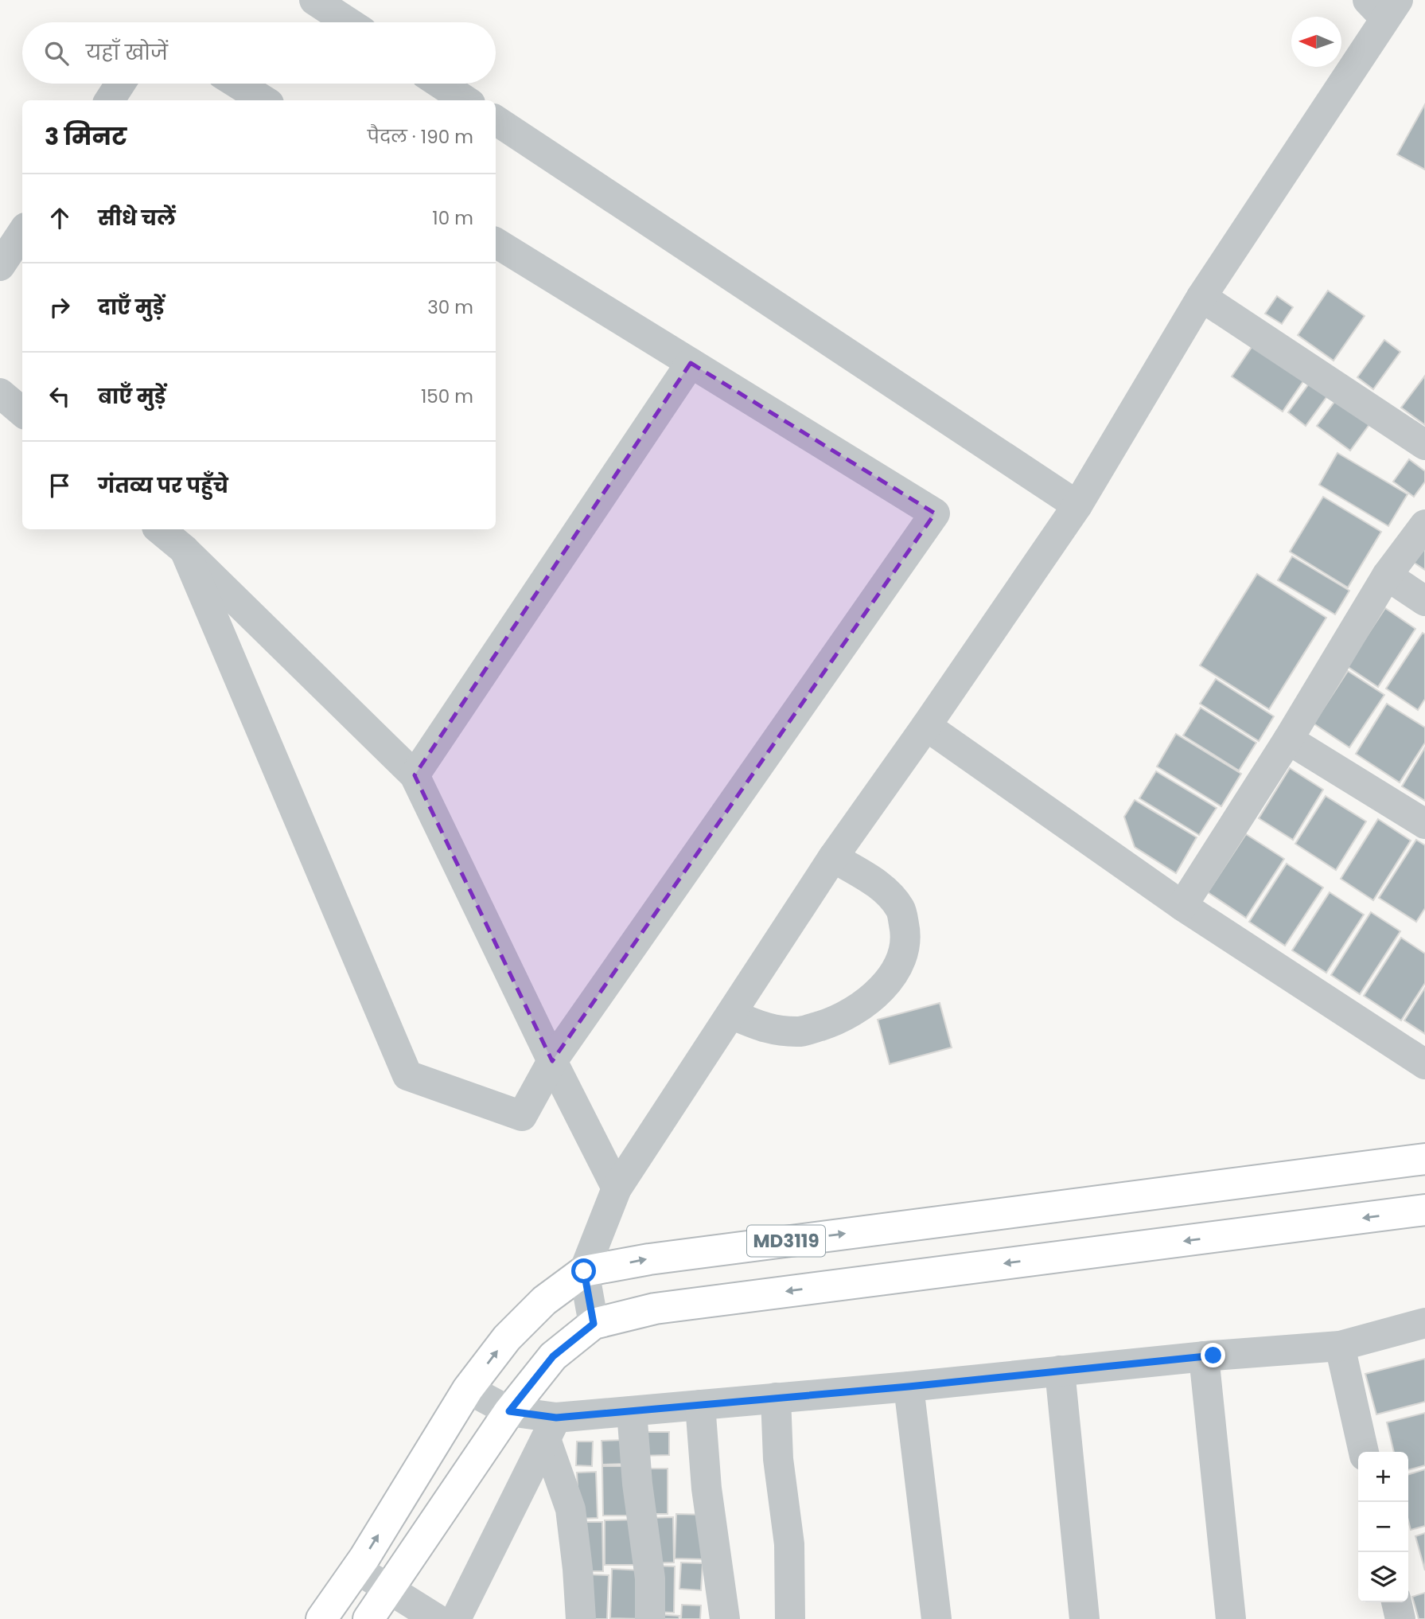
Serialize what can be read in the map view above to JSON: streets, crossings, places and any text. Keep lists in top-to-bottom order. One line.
{"streets":{"main road":["MD3119"]},"north":"left","page":{"search":"यहाँ खोजें","heading":["3 मिनट","पैदल · 190 m"],"list":[["सीधे चलें","10 m"],["दाएँ मुड़ें","30 m"],["बाएँ मुड़ें","150 m"],"गंतव्य पर पहुँचे"],"map_buttons":["+","−"]}}
